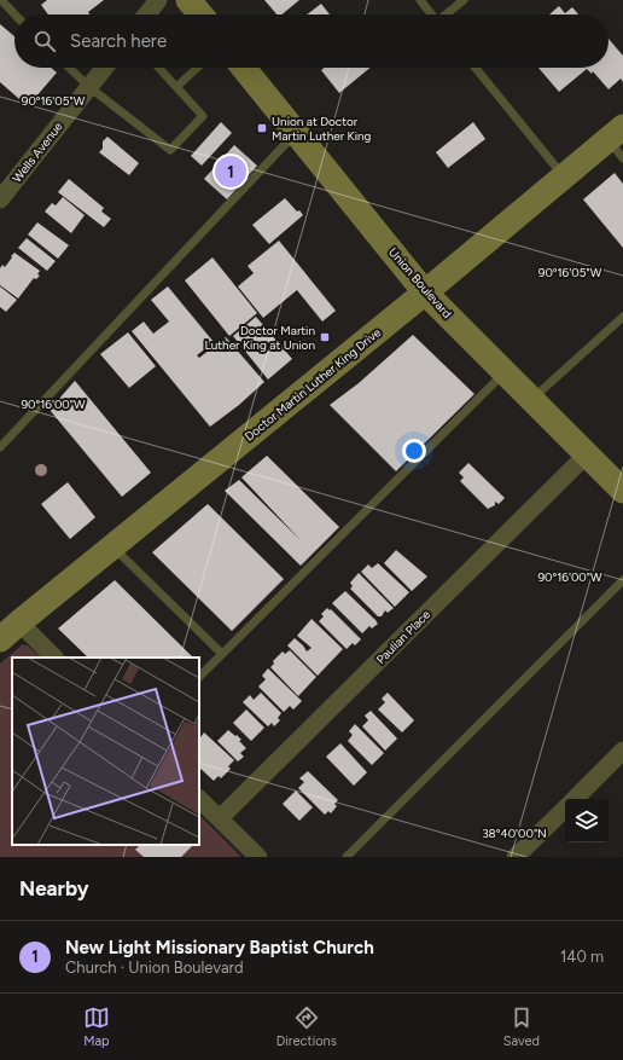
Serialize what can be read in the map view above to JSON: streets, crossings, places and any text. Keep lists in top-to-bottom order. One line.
{"streets":{"main road":["Union Boulevard","Doctor Martin Luther King Drive"],"street":["Wells Avenue","Paulian Place"]},"crossings":[["Union Boulevard","Doctor Martin Luther King Drive"],["Union Boulevard","Paulian Place"]],"places":{"transit":["Union at Doctor Martin Luther King","Doctor Martin Luther King at Union"]},"page":{"search":"Search here","pins":"1","heading":"Nearby","list":[{"mark":"1","name":"New Light Missionary Baptist Church","note":"Church · Union Boulevard","value":"140 m"}],"nav":["Map","Directions","Saved"]},"coordinates":["90°16'05\"W","90°16'00\"W","38°40'00\"N"]}
